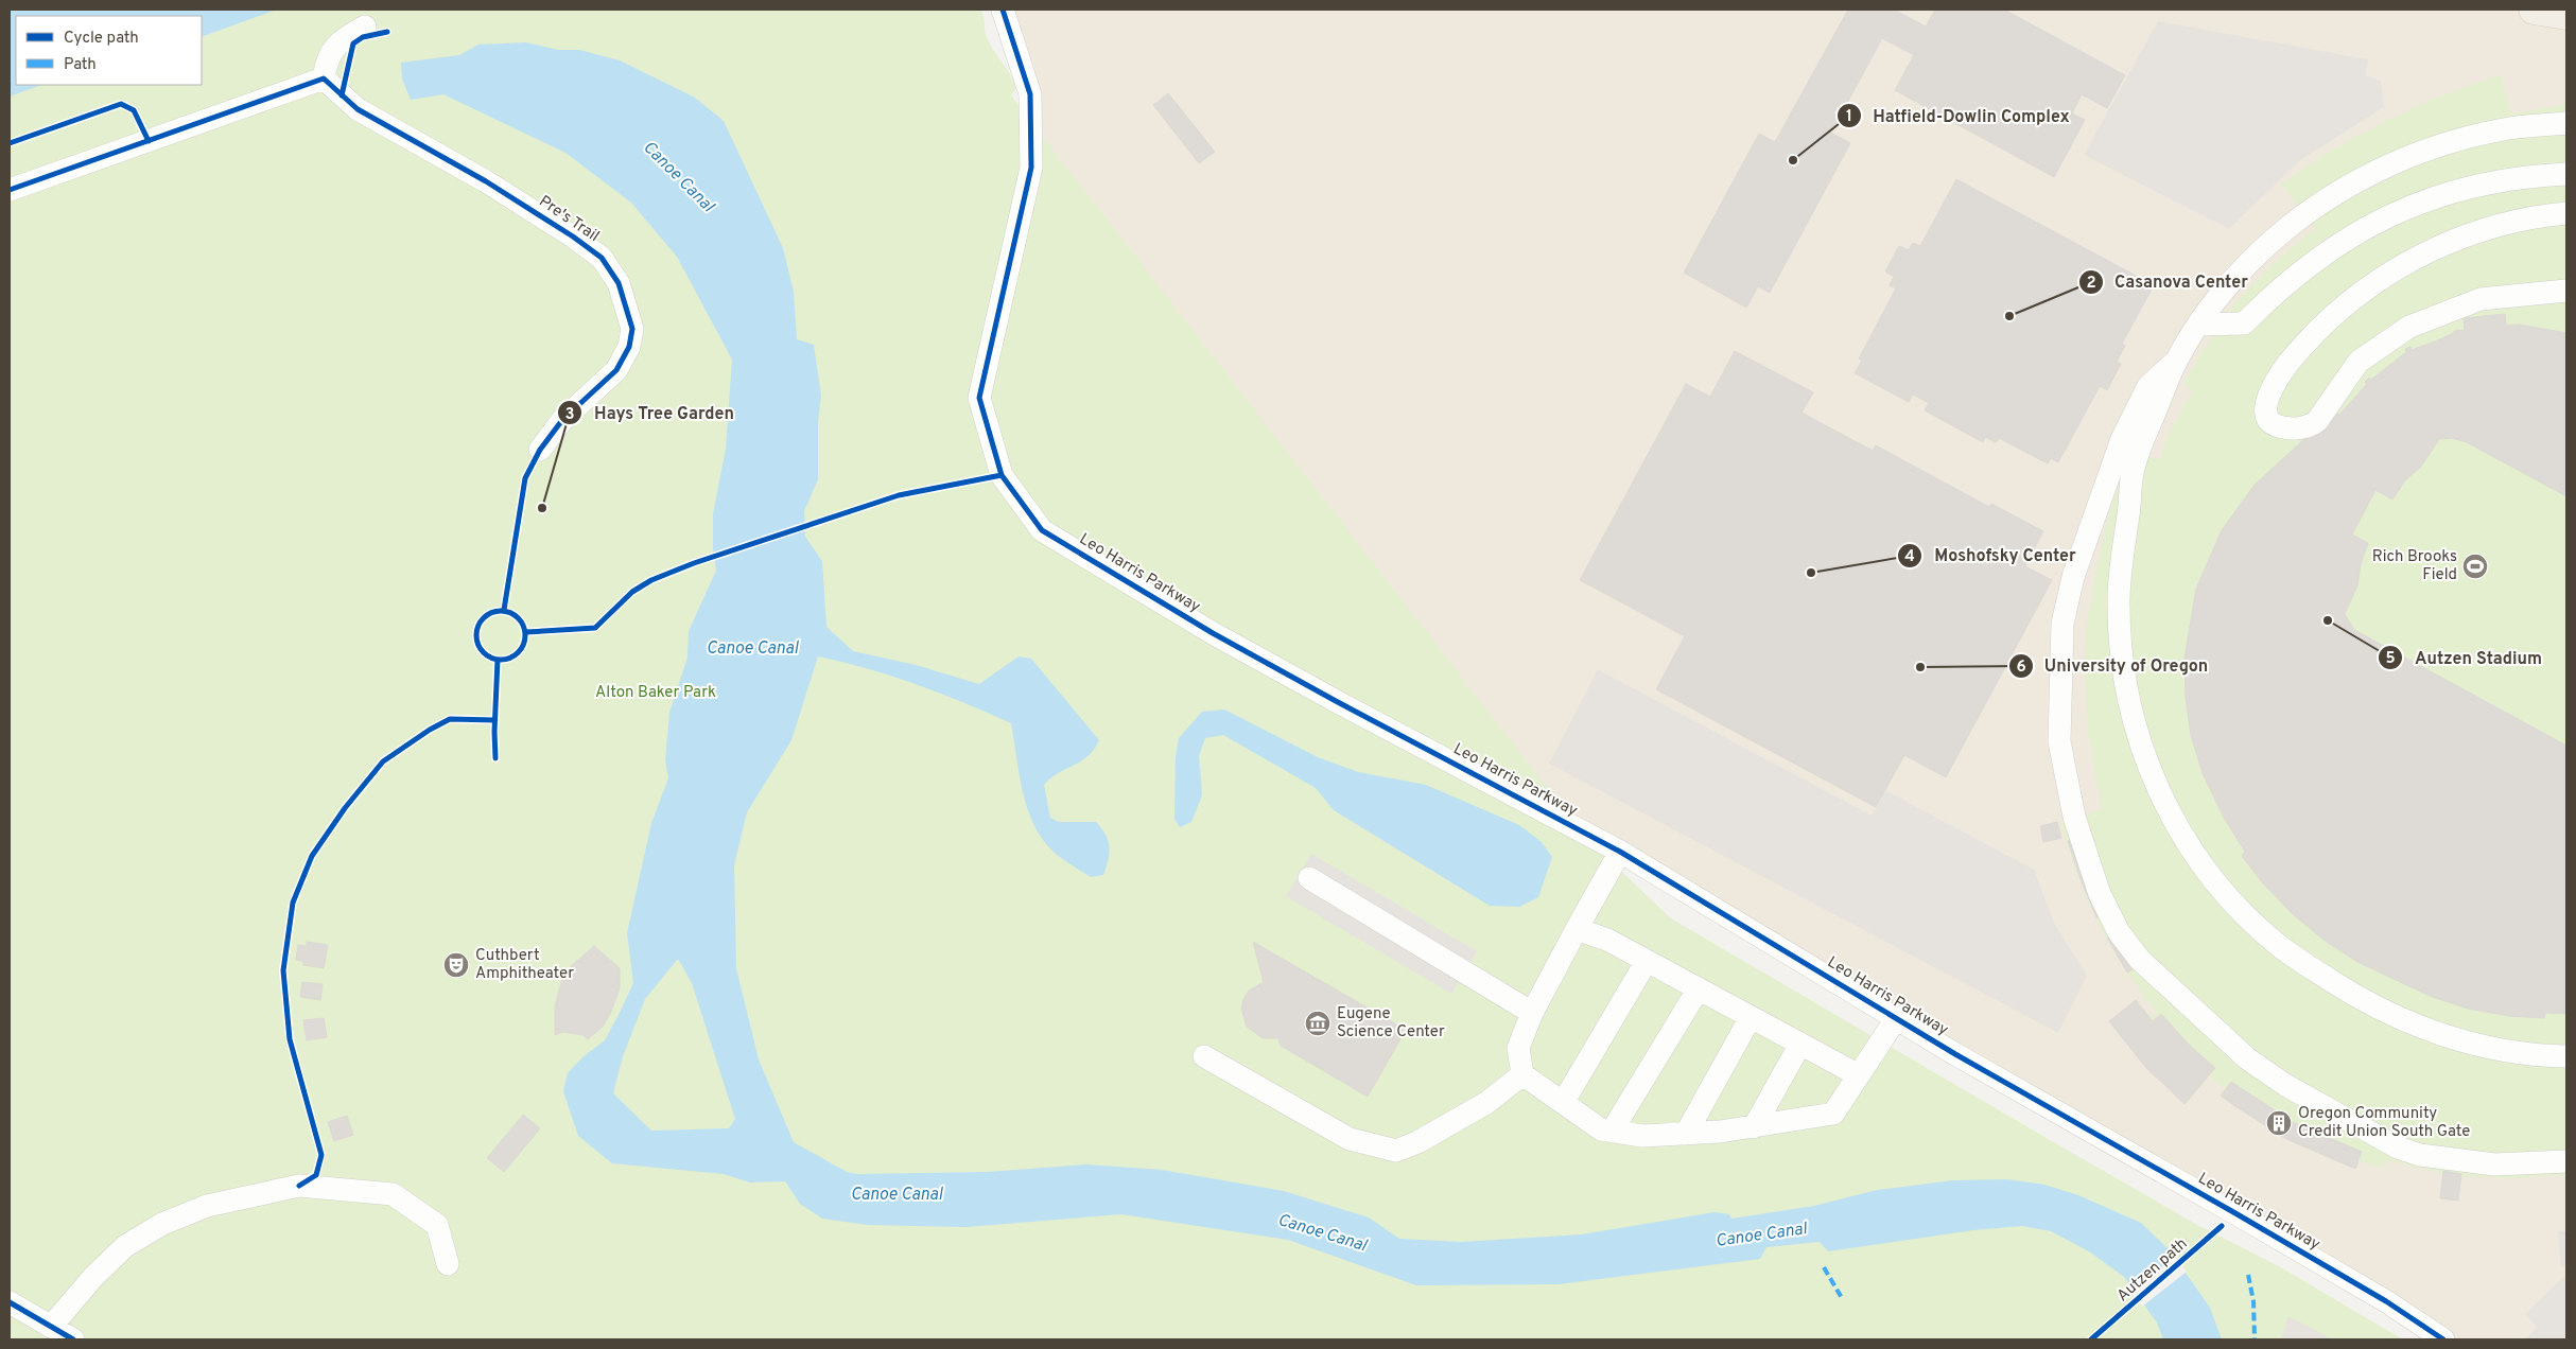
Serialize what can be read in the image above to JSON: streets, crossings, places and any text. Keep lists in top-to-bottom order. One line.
{"streets":{"street":["Pre's Trail","Leo Harris Parkway"],"cycle path":["Autzen path"]},"water":["Canoe Canal"],"parks":["Alton Baker Park"],"places":{"other":["Hatfield-Dowlin Complex","Casanova Center","Hays Tree Garden","Moshofsky Center","Autzen Stadium","University of Oregon"],"sports":["Rich Brooks Field"],"theatre":["Cuthbert Amphitheater"],"museum":["Eugene Science Center"],"building":["Oregon Community Credit Union South Gate"]},"legend":["Cycle path","Path"]}
